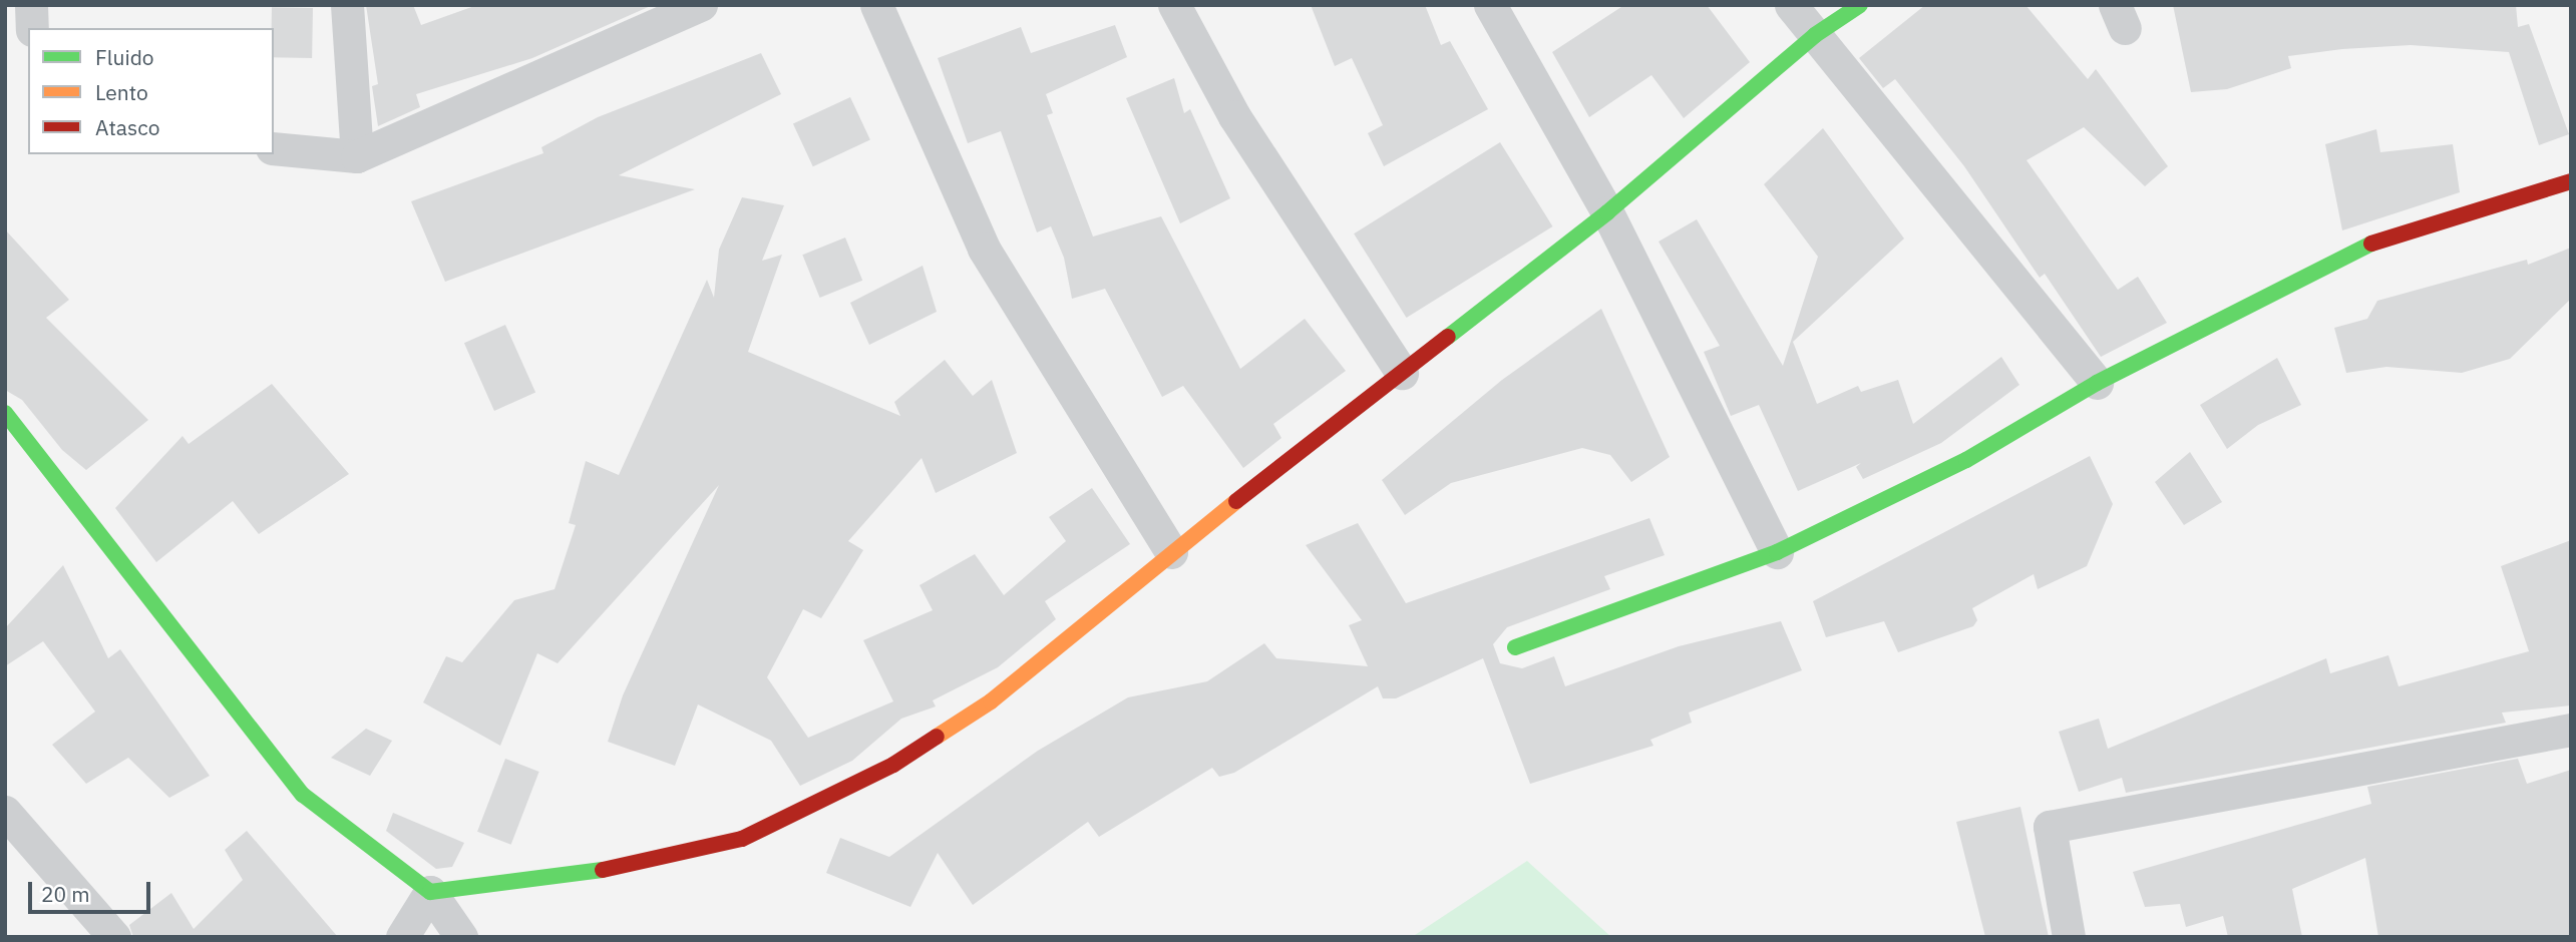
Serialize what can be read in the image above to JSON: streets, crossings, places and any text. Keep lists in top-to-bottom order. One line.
{"legend":["Fluido","Lento","Atasco"],"scale_bar":"20 m"}
